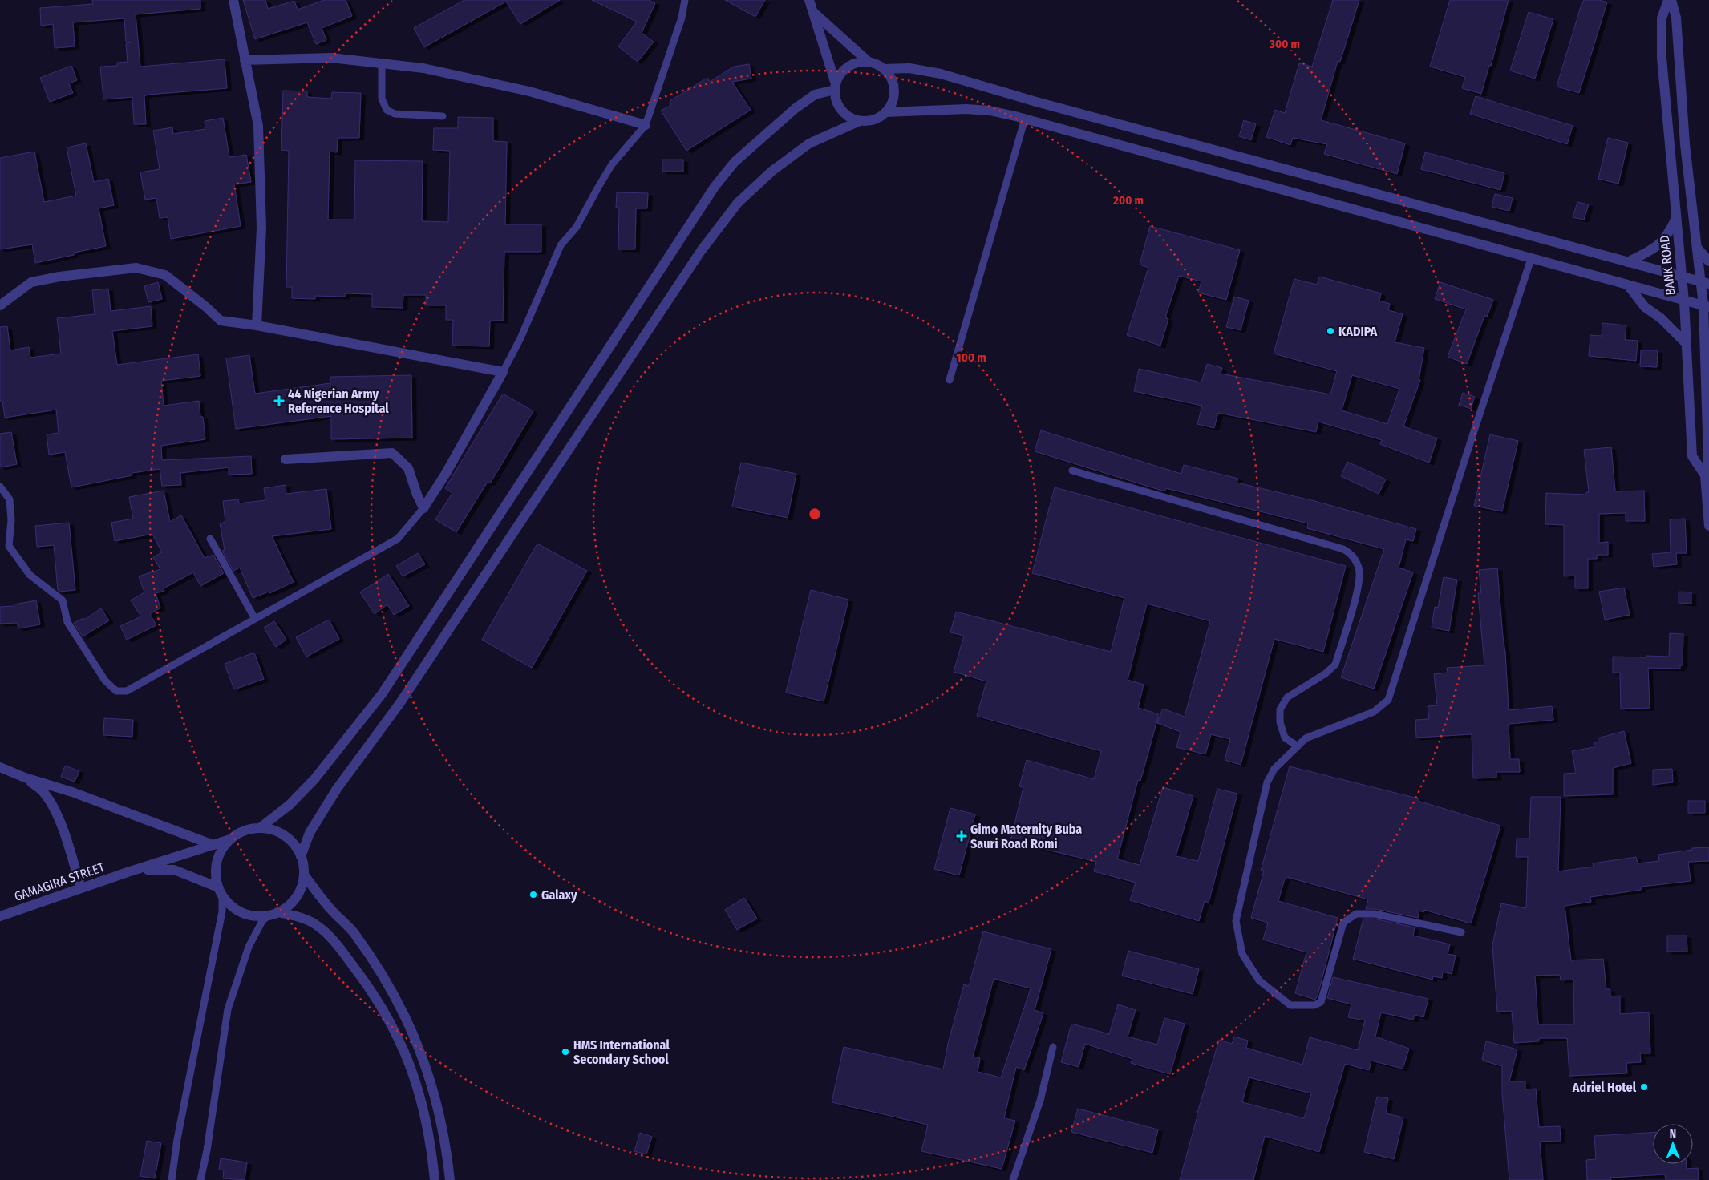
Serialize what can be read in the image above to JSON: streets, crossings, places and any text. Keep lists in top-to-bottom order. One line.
{"streets":{"street":["BANK ROAD","GAMAGIRA STREET"]},"places":{"other":["KADIPA","Galaxy","HMS International Secondary School","Adriel Hotel"],"health":["44 Nigerian Army Reference Hospital","Gimo Maternity Buba Sauri Road Romi"]},"north":"top","rings":["300 m","200 m","100 m"]}
